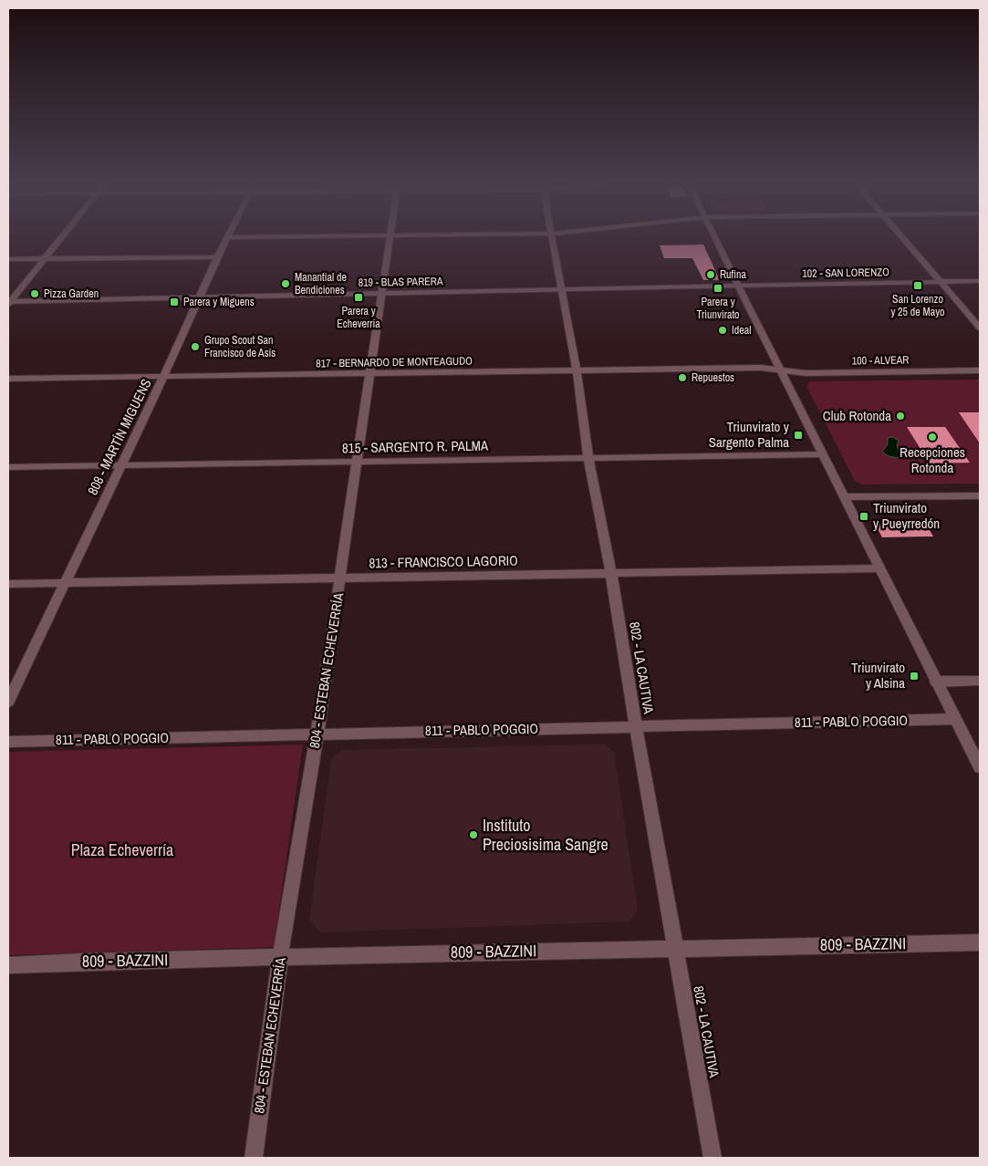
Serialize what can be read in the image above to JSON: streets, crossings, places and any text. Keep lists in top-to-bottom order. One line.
{"streets":{"street":["102 - SAN LORENZO","819 - BLAS PARERA","100 - ALVEAR","817 - BERNARDO DE MONTEAGUDO","808 - MARTÍN MIGUENS","815 - SARGENTO R. PALMA","813 - FRANCISCO LAGORIO","802 - LA CAUTIVA","804 - ESTEBAN ECHEVERRÍA","811 - PABLO POGGIO","809 - BAZZINI"]},"crossings":[["102 - SAN LORENZO","819 - BLAS PARERA"],["819 - BLAS PARERA","808 - MARTÍN MIGUENS"],["819 - BLAS PARERA","802 - LA CAUTIVA"],["819 - BLAS PARERA","804 - ESTEBAN ECHEVERRÍA"],["100 - ALVEAR","817 - BERNARDO DE MONTEAGUDO"],["817 - BERNARDO DE MONTEAGUDO","808 - MARTÍN MIGUENS"],["817 - BERNARDO DE MONTEAGUDO","802 - LA CAUTIVA"],["817 - BERNARDO DE MONTEAGUDO","804 - ESTEBAN ECHEVERRÍA"],["808 - MARTÍN MIGUENS","815 - SARGENTO R. PALMA"],["808 - MARTÍN MIGUENS","813 - FRANCISCO LAGORIO"],["815 - SARGENTO R. PALMA","802 - LA CAUTIVA"],["815 - SARGENTO R. PALMA","804 - ESTEBAN ECHEVERRÍA"],["813 - FRANCISCO LAGORIO","802 - LA CAUTIVA"],["813 - FRANCISCO LAGORIO","804 - ESTEBAN ECHEVERRÍA"],["802 - LA CAUTIVA","811 - PABLO POGGIO"],["802 - LA CAUTIVA","809 - BAZZINI"],["804 - ESTEBAN ECHEVERRÍA","811 - PABLO POGGIO"],["804 - ESTEBAN ECHEVERRÍA","809 - BAZZINI"]],"parks":["Plaza Echeverría"],"places":{"other":["Rufina","Manantial de Bendiciones","Pizza Garden","Ideal","Grupo Scout San Francisco de Asís","Repuestos","Club Rotonda","Recepciones Rotonda","Instituto Preciosisima Sangre"],"transit":["San Lorenzo y 25 de Mayo","Parera y Triunvirato","Parera y Echeverría","Parera y Miguens","Triunvirato y Sargento Palma","Triunvirato y Pueyrredón","Triunvirato y Alsina"]}}
